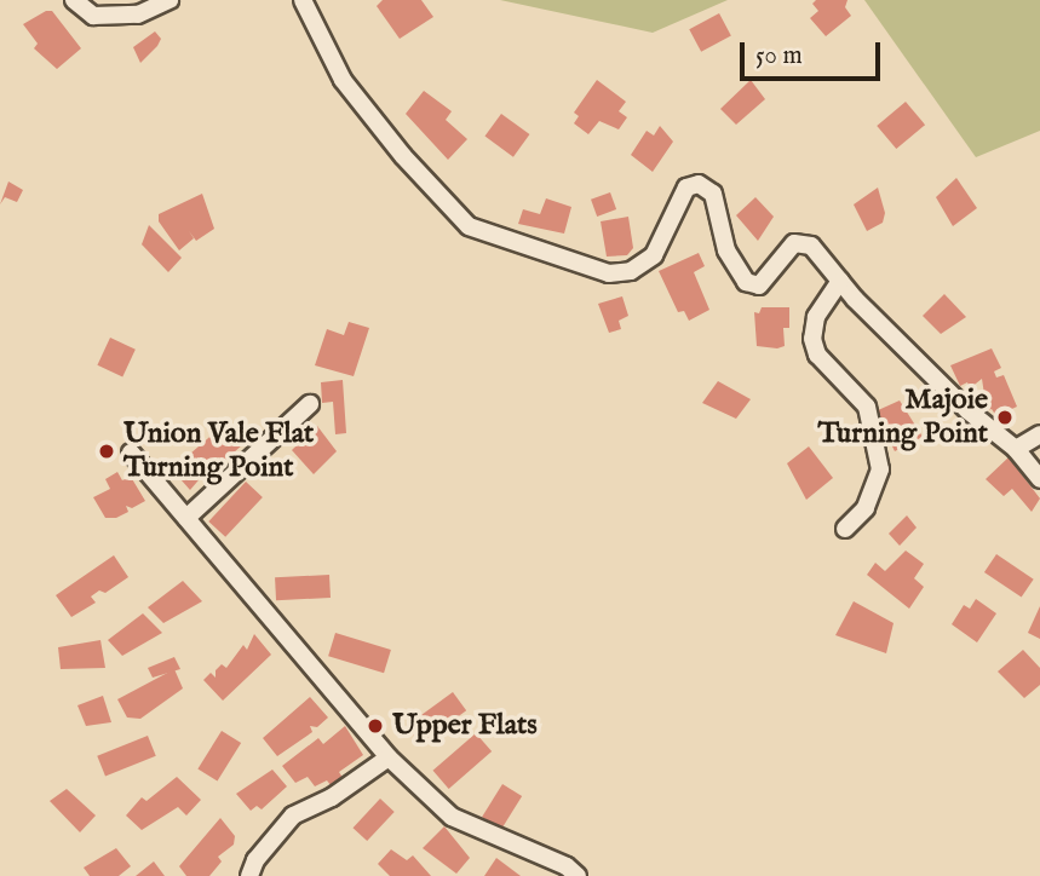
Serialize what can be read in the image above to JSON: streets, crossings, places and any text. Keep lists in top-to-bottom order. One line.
{"places":["Majoie Turning Point","Union Vale Flat Turning Point","Upper Flats"],"scale_bar":"50 m"}
